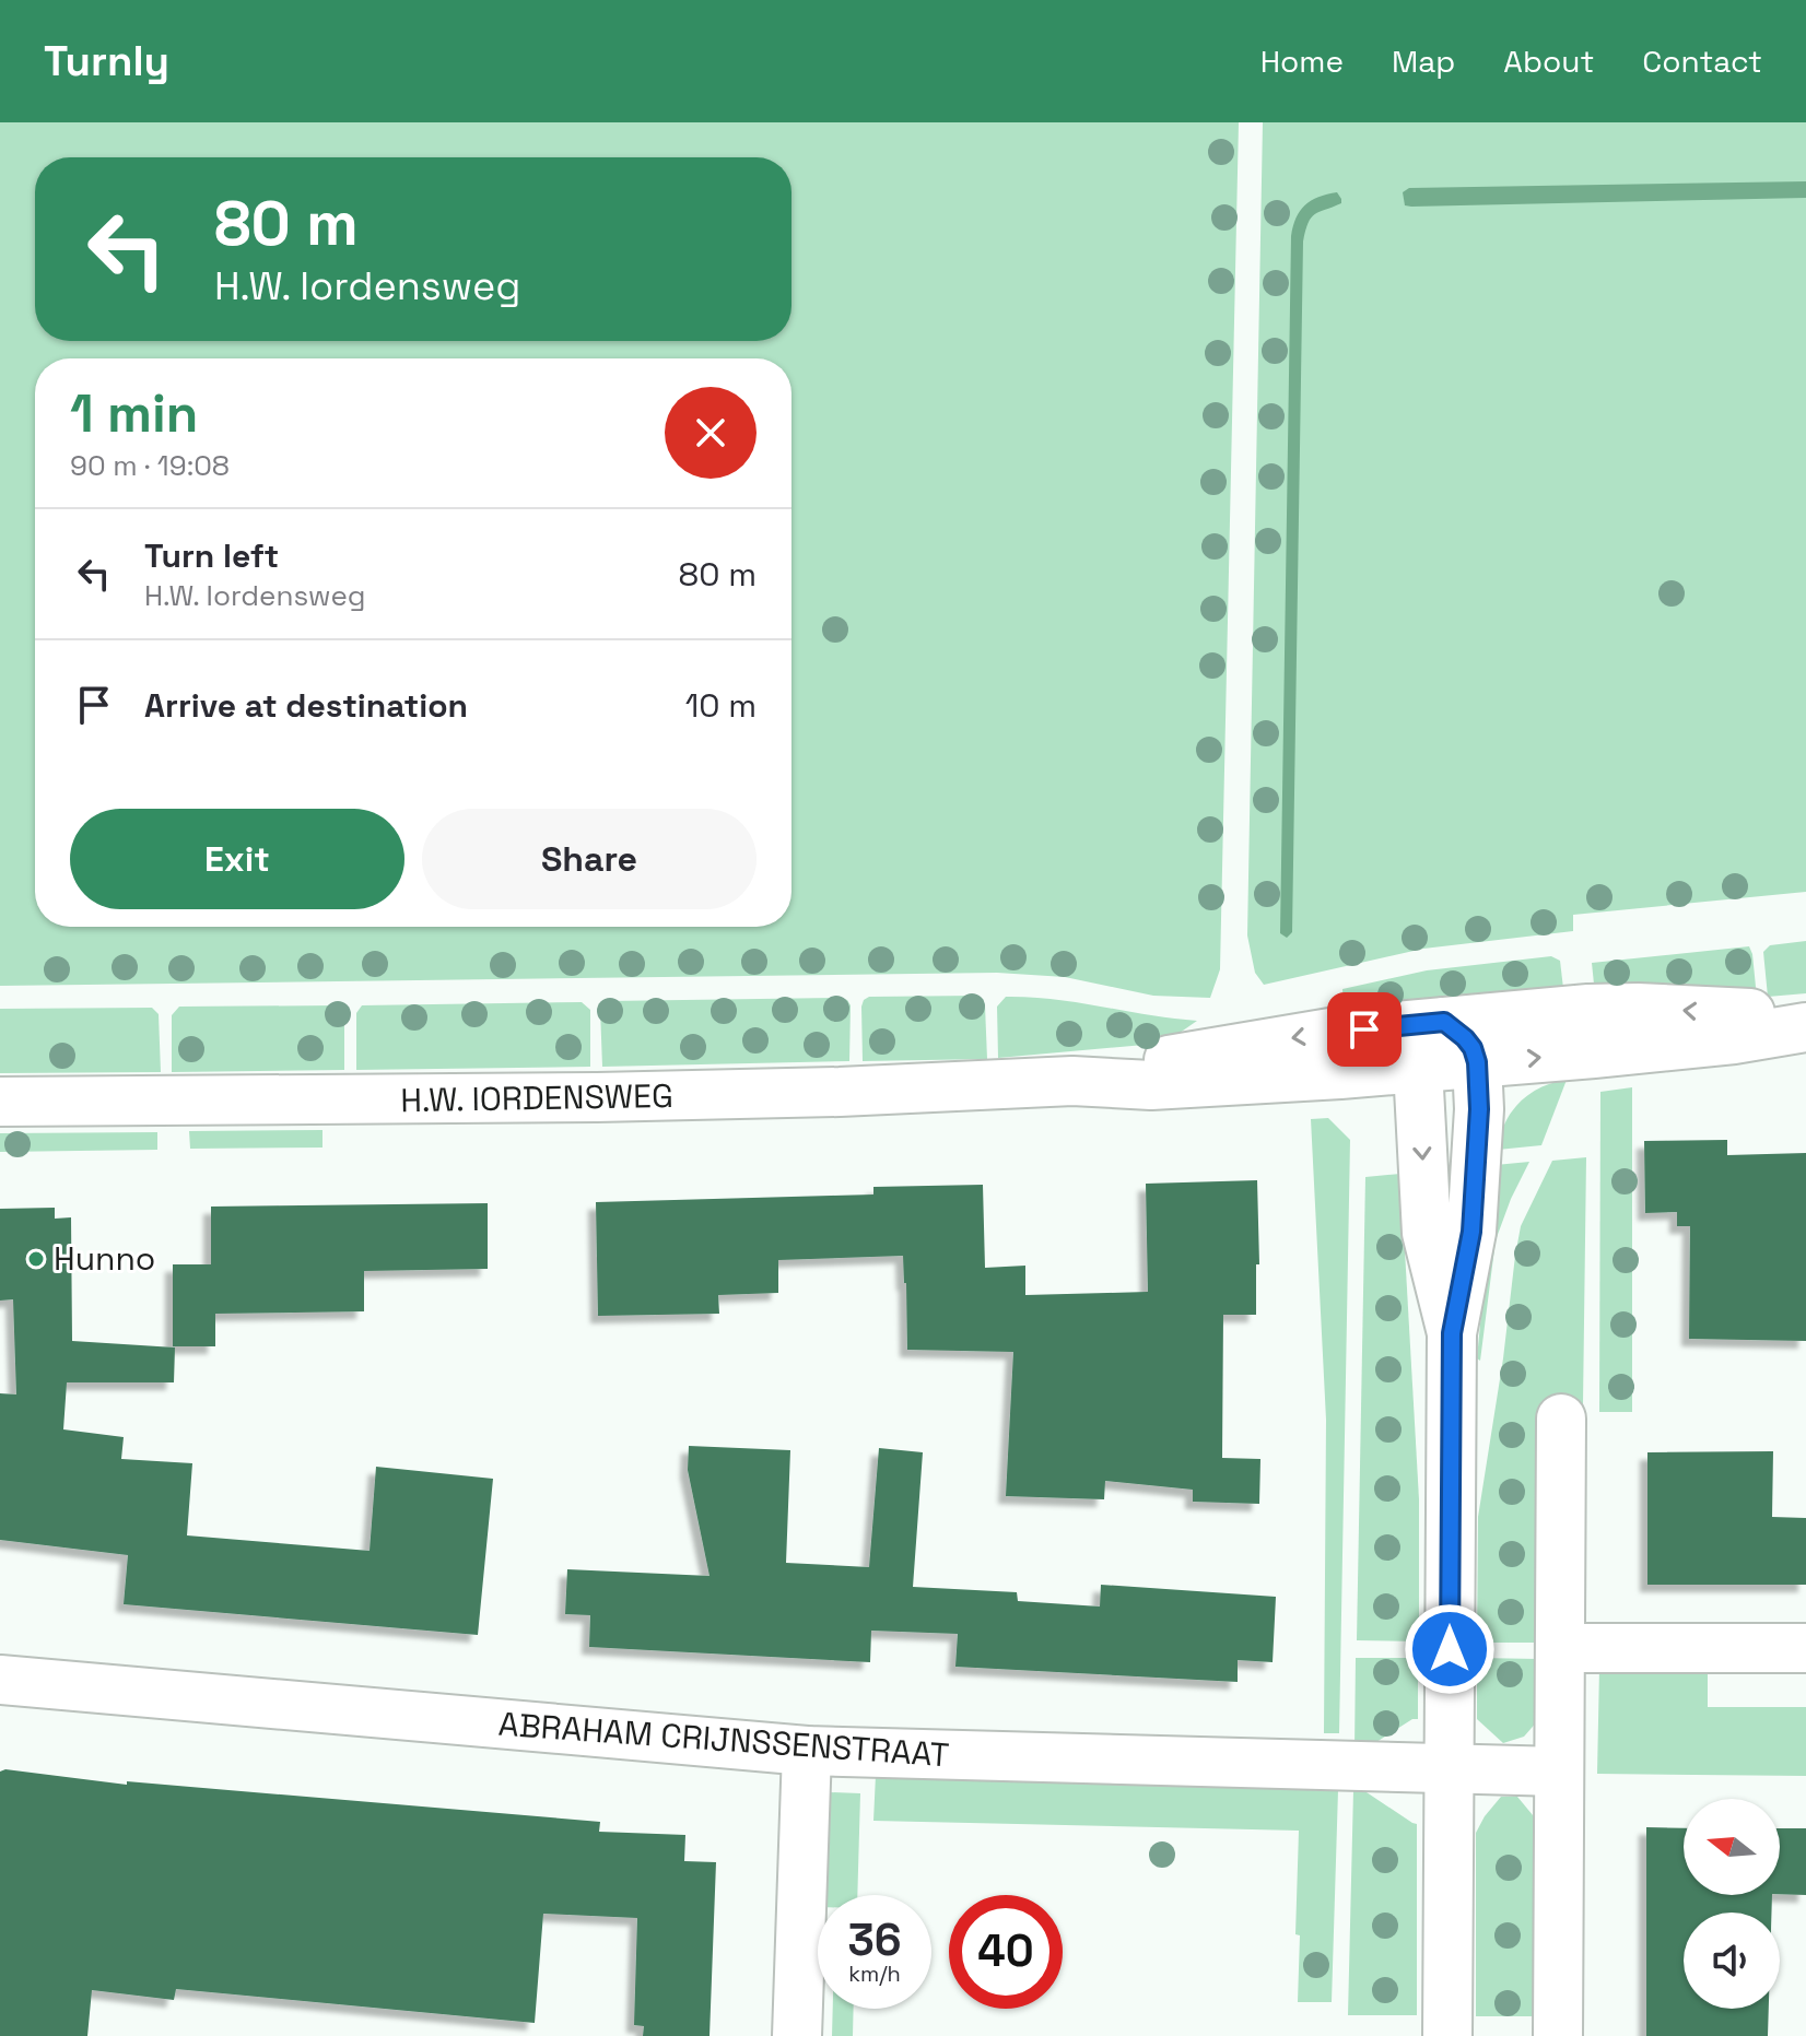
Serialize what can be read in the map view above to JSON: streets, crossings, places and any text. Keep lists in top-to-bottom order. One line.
{"streets":{"street":["H.W. IORDENSWEG","ABRAHAM CRIJNSSENSTRAAT"]},"places":["Hunno"],"north":"left","page":{"header":"Turnly","nav":["Home","Map","About","Contact"],"turn":["80 m","H.W. Iordensweg"],"heading":["1 min","90 m · 19:08"],"list":[{"name":"Turn left","note":"H.W. Iordensweg","value":"80 m"},{"name":"Arrive at destination","value":"10 m"}],"buttons":["Exit","Share"],"speed":"36 km/h","limit":"40"}}
